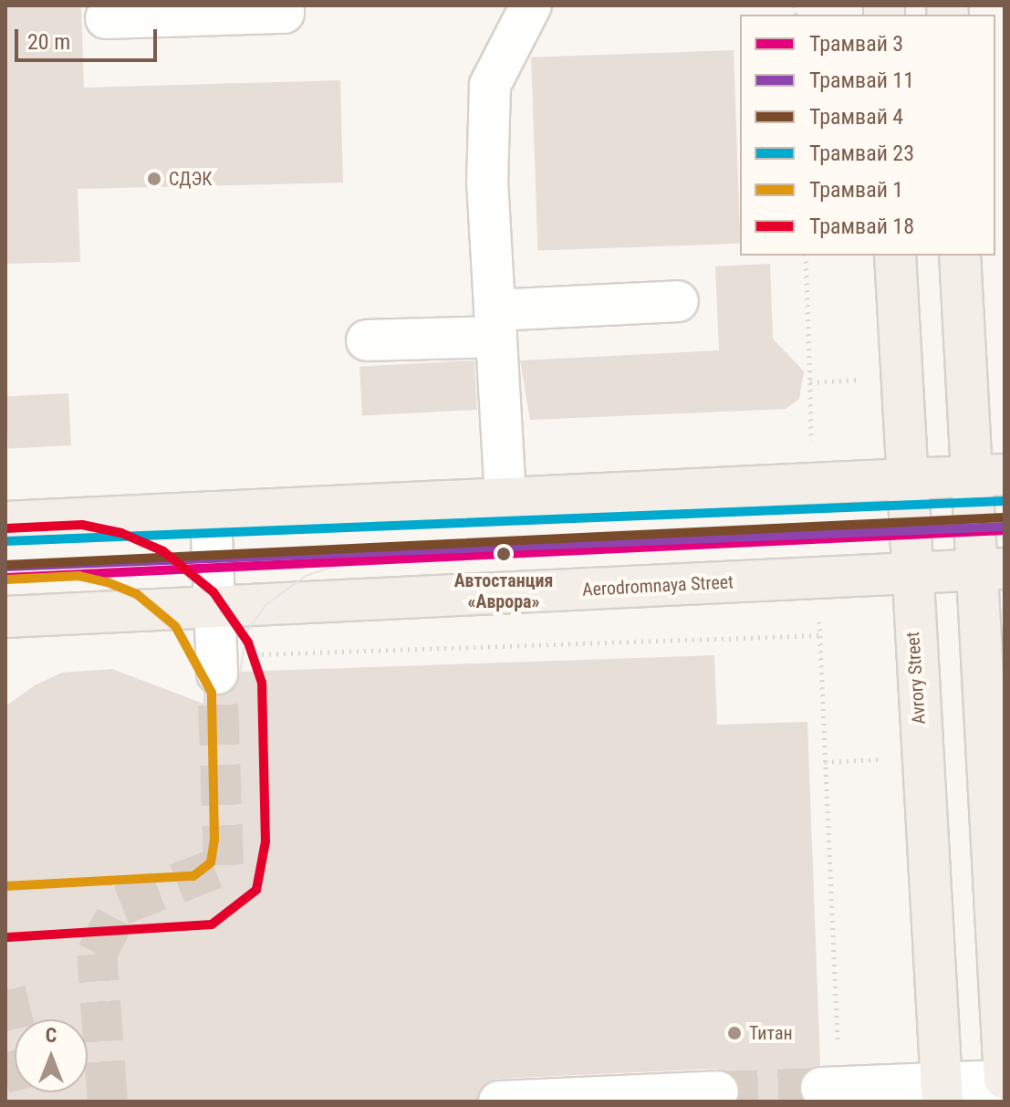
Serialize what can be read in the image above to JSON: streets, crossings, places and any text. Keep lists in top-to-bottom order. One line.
{"streets":{"main road":["Aerodromnaya Street","Avrory Street"]},"crossings":[["Aerodromnaya Street","Avrory Street"]],"places":["СДЭК","Автостанция «Аврора»","Титан"],"lines":["tram line 23","tram line 4","tram line 18","tram line 11","tram line 3","tram line 1"],"legend":["Трамвай 3","Трамвай 11","Трамвай 4","Трамвай 23","Трамвай 1","Трамвай 18"],"scale_bar":"20 m","north":"top"}
